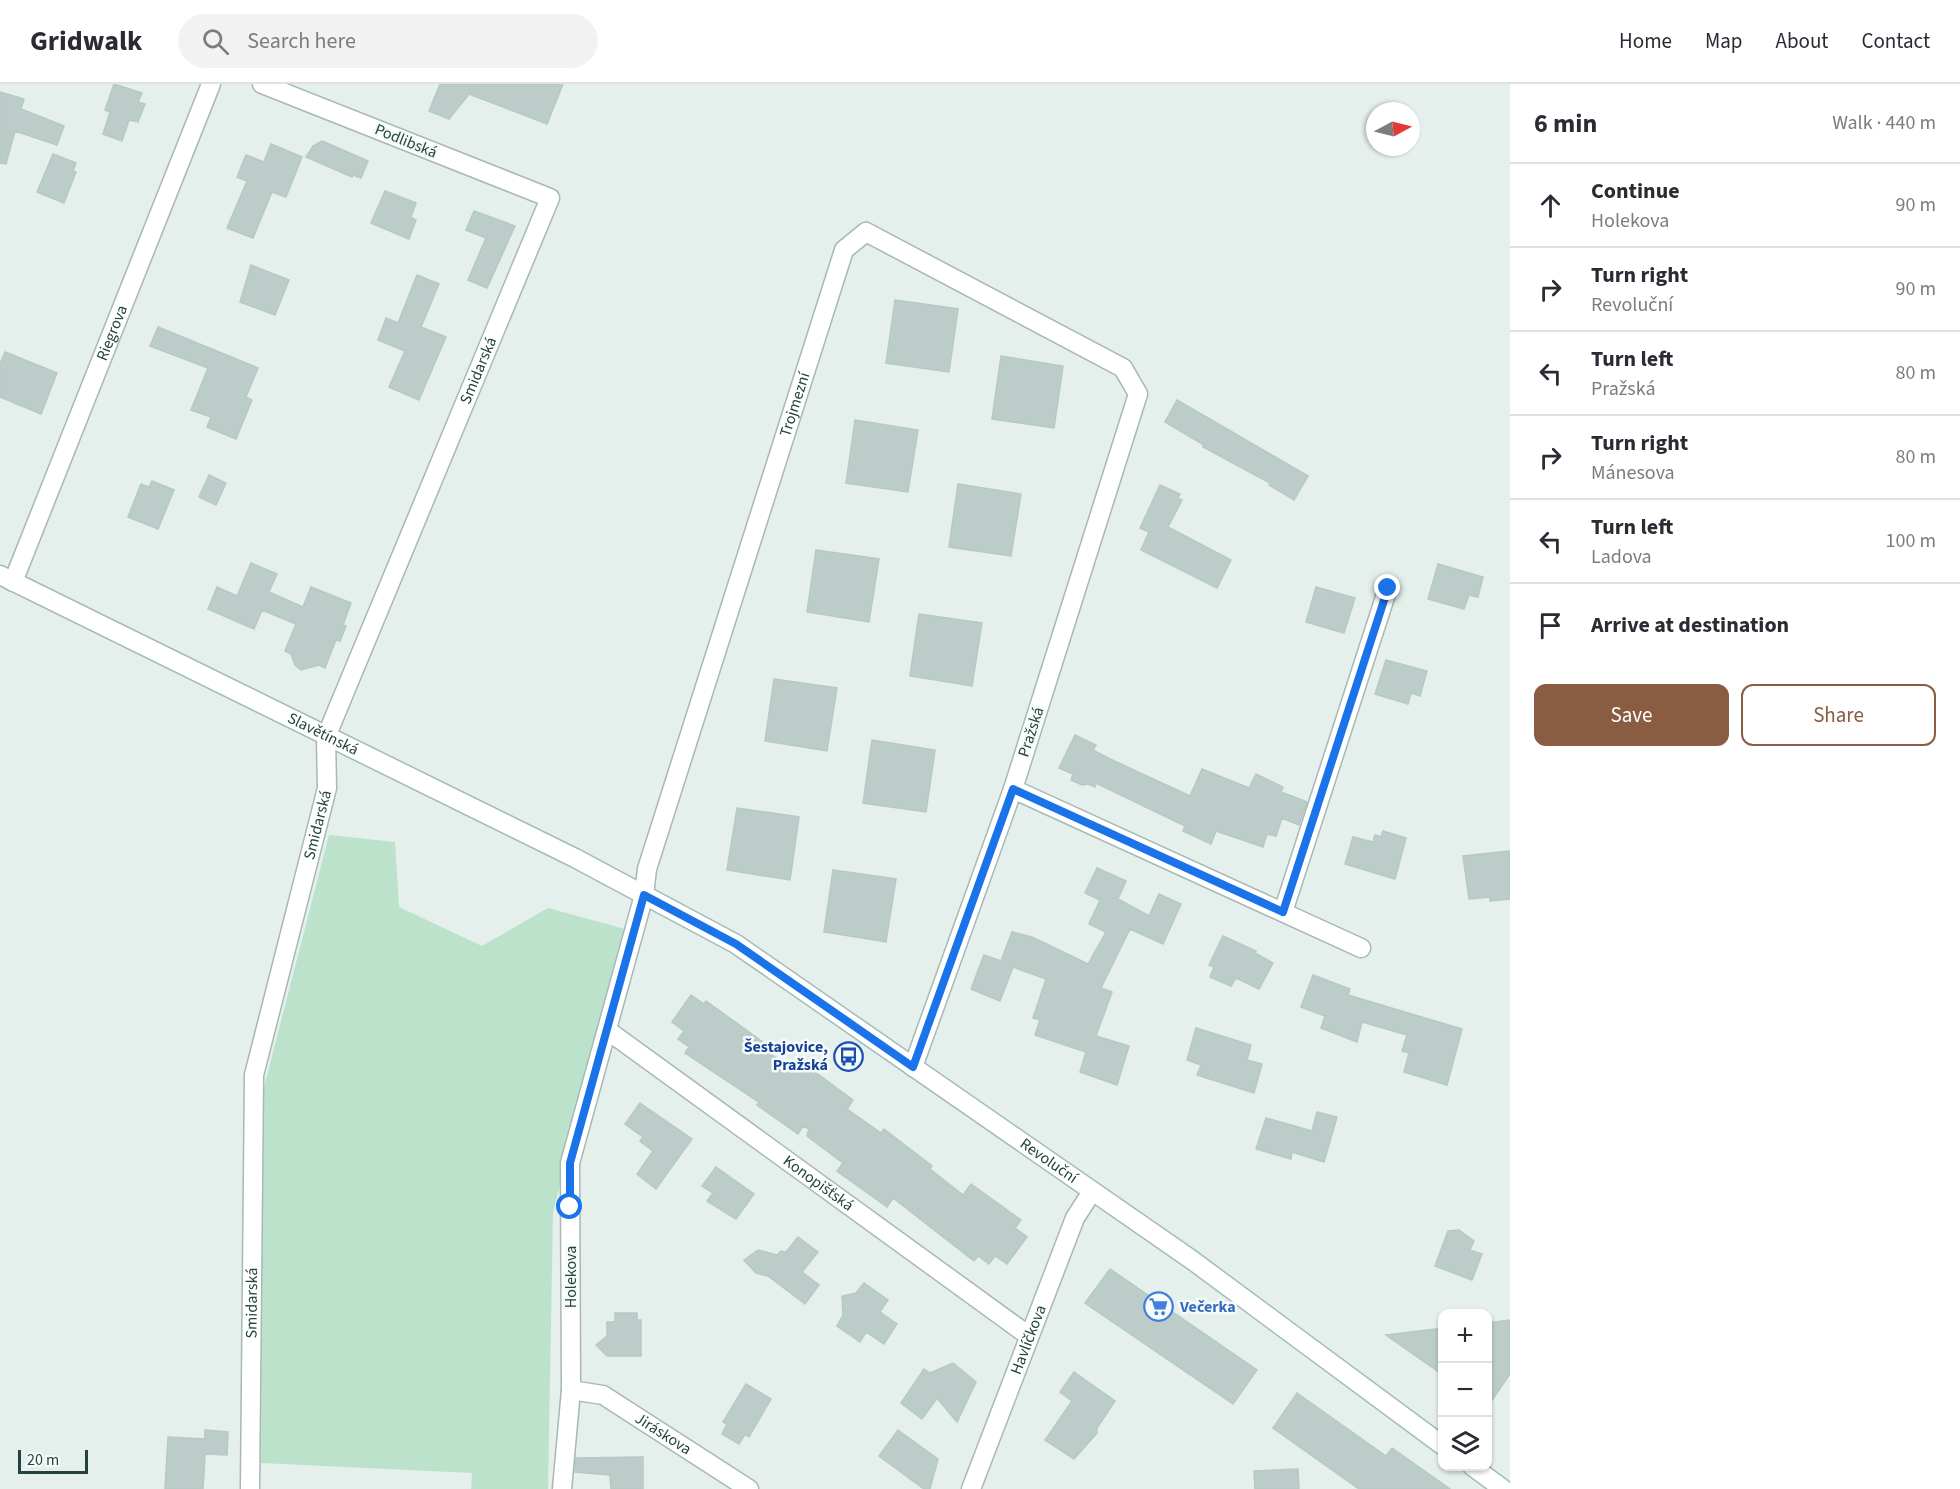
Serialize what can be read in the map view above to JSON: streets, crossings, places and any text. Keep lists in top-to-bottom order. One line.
{"streets":{"street":["Podlibská","Riegrova","Smidarská","Trojmezní","Pražská","Slavětínská","Revoluční","Konopišťská","Holekova","Havlíčkova","Jiráskova"]},"crossings":[["Podlibská","Smidarská"],["Riegrova","Slavětínská"],["Smidarská","Slavětínská"],["Trojmezní","Pražská"],["Trojmezní","Slavětínská"],["Trojmezní","Revoluční"],["Trojmezní","Holekova"],["Pražská","Revoluční"],["Slavětínská","Revoluční"],["Slavětínská","Holekova"],["Revoluční","Holekova"],["Revoluční","Havlíčkova"],["Konopišťská","Holekova"],["Konopišťská","Havlíčkova"],["Holekova","Jiráskova"]],"places":{"bus stop":["Šestajovice, Pražská"],"supermarket":["Večerka"]},"scale_bar":"20 m","north":"right","page":{"header":"Gridwalk","search":"Search here","nav":["Home","Map","About","Contact"],"heading":["6 min","Walk · 440 m"],"list":[["Continue","Holekova","90 m"],["Turn right","Revoluční","90 m"],["Turn left","Pražská","80 m"],["Turn right","Mánesova","80 m"],["Turn left","Ladova","100 m"],"Arrive at destination"],"buttons":["Save","Share"],"map_buttons":["+","−"],"scale":"20 m"}}
